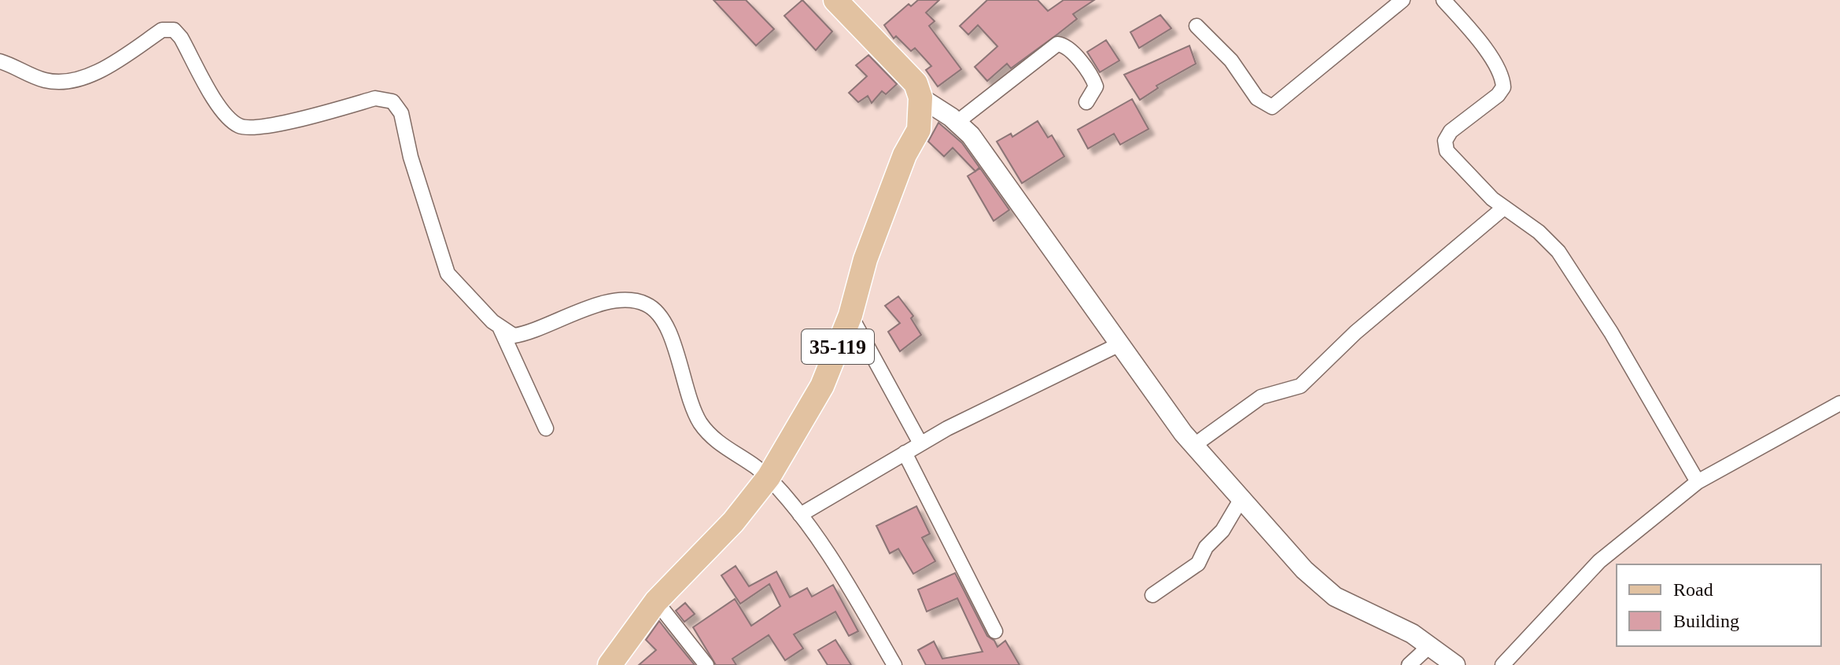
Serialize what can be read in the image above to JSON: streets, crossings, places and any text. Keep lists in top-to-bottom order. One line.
{"streets":{"main road":["35-119"]},"legend":["Road","Building"]}
